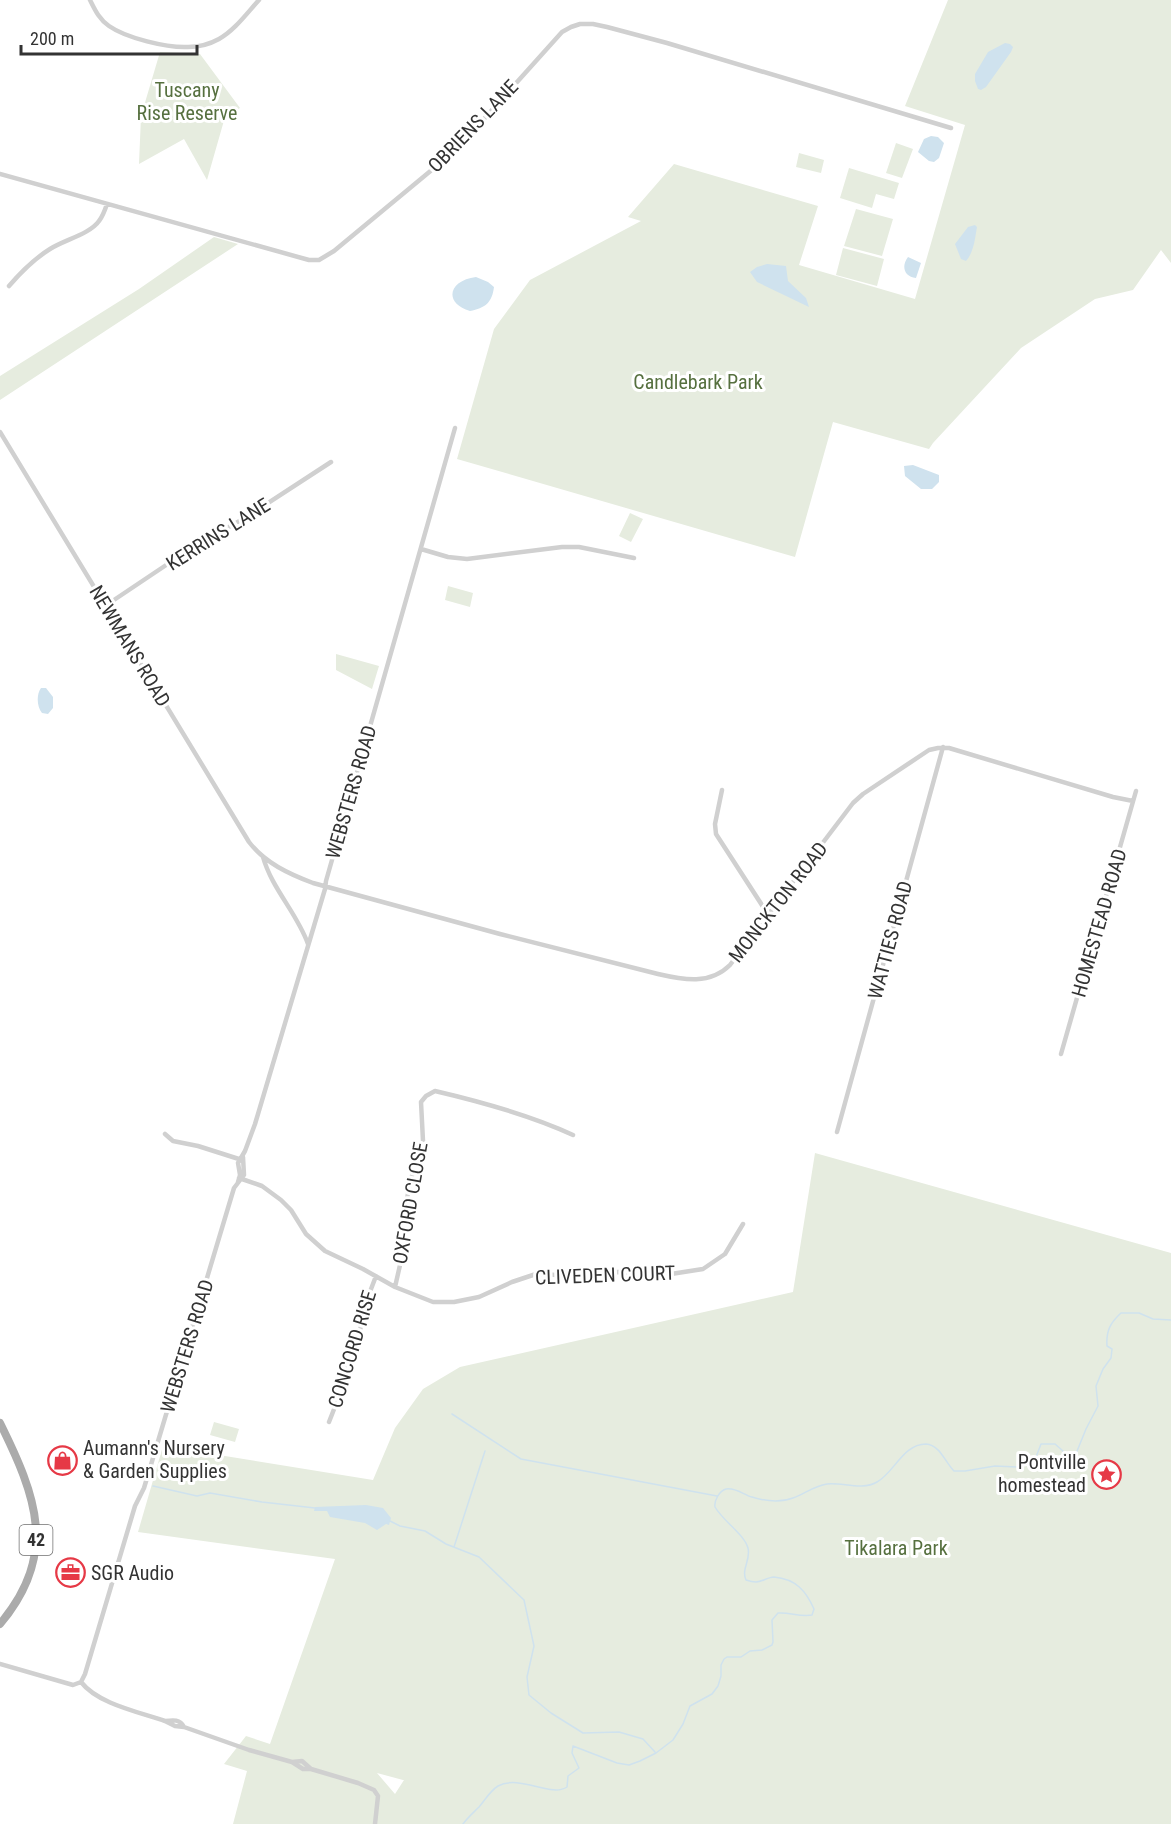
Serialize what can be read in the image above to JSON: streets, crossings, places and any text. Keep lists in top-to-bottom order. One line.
{"streets":{"main road":["42"],"street":["OBRIENS LANE","KERRINS LANE","NEWMANS ROAD","WEBSTERS ROAD","MONCKTON ROAD","HOMESTEAD ROAD","WATTIES ROAD","OXFORD CLOSE","CLIVEDEN COURT","CONCORD RISE"]},"crossings":[["KERRINS LANE","NEWMANS ROAD"],["NEWMANS ROAD","WEBSTERS ROAD"],["NEWMANS ROAD","MONCKTON ROAD"],["WEBSTERS ROAD","MONCKTON ROAD"],["WEBSTERS ROAD","CLIVEDEN COURT"],["MONCKTON ROAD","WATTIES ROAD"],["OXFORD CLOSE","CLIVEDEN COURT"],["CLIVEDEN COURT","CONCORD RISE"]],"parks":["Tuscany Rise Reserve","Candlebark Park","Tikalara Park"],"places":{"shop":["Aumann's Nursery & Garden Supplies"],"place":["Pontville homestead"],"office":["SGR Audio"]},"scale_bar":"200 m"}
